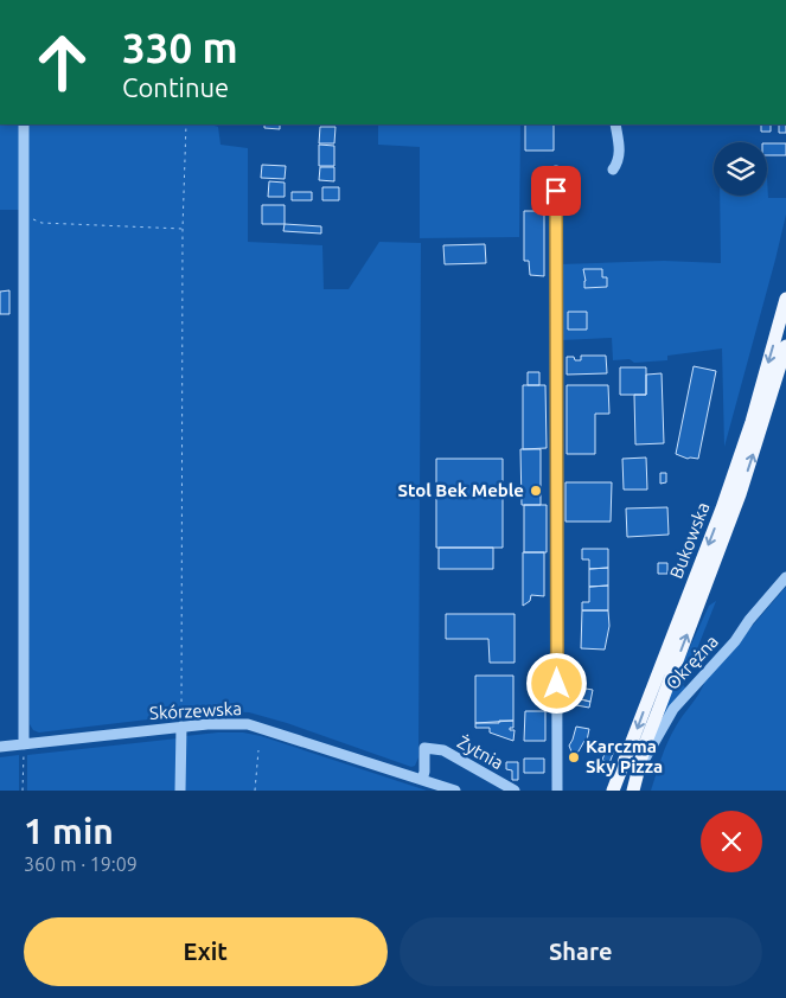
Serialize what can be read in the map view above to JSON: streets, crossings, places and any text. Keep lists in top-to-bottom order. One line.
{"streets":{"main road":["Bukowska"],"street":["Okrężna","Skórzewska","Żytnia"]},"crossings":[["Bukowska","Okrężna"],["Skórzewska","Żytnia"]],"places":["Stol Bek Meble","Karczma Sky Pizza"],"page":{"turn":["330 m","Continue"],"heading":["1 min","360 m · 19:09"],"buttons":["Exit","Share"]}}
